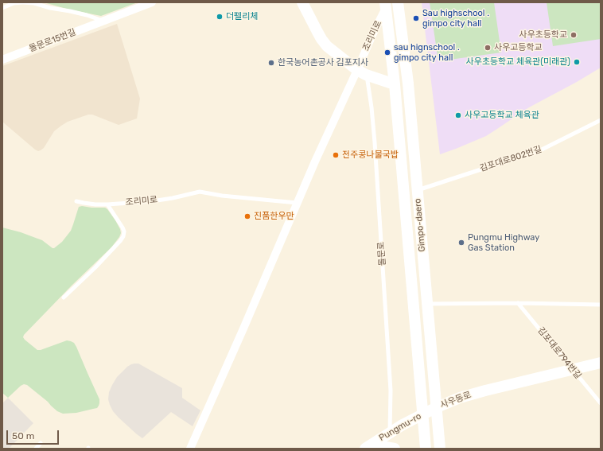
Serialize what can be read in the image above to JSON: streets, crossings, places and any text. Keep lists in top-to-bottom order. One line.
{"streets":{"main road":["Gimpo-daero","사우동로","Pungmu-ro"],"street":["조리미로","돌문로15번길"],"lane":["김포대로802번길","돌문로","김포대로794번길"]},"crossings":[["조리미로","Gimpo-daero"],["조리미로","돌문로"],["김포대로802번길","Gimpo-daero"],["Gimpo-daero","사우동로"],["Gimpo-daero","Pungmu-ro"],["돌문로","Pungmu-ro"],["김포대로794번길","사우동로"],["사우동로","Pungmu-ro"]],"places":["더펠리체","Sau highschool . gimpo city hall","사우초등학교","사우고등학교","sau hignschool . gimpo city hall","사우초등학교 체육관(미래관)","한국농어촌공사 김포지사","사우고등학교 체육관","전주콩나물국밥","진품한우만","Pungmu Highway Gas Station"],"scale_bar":"50 m"}
